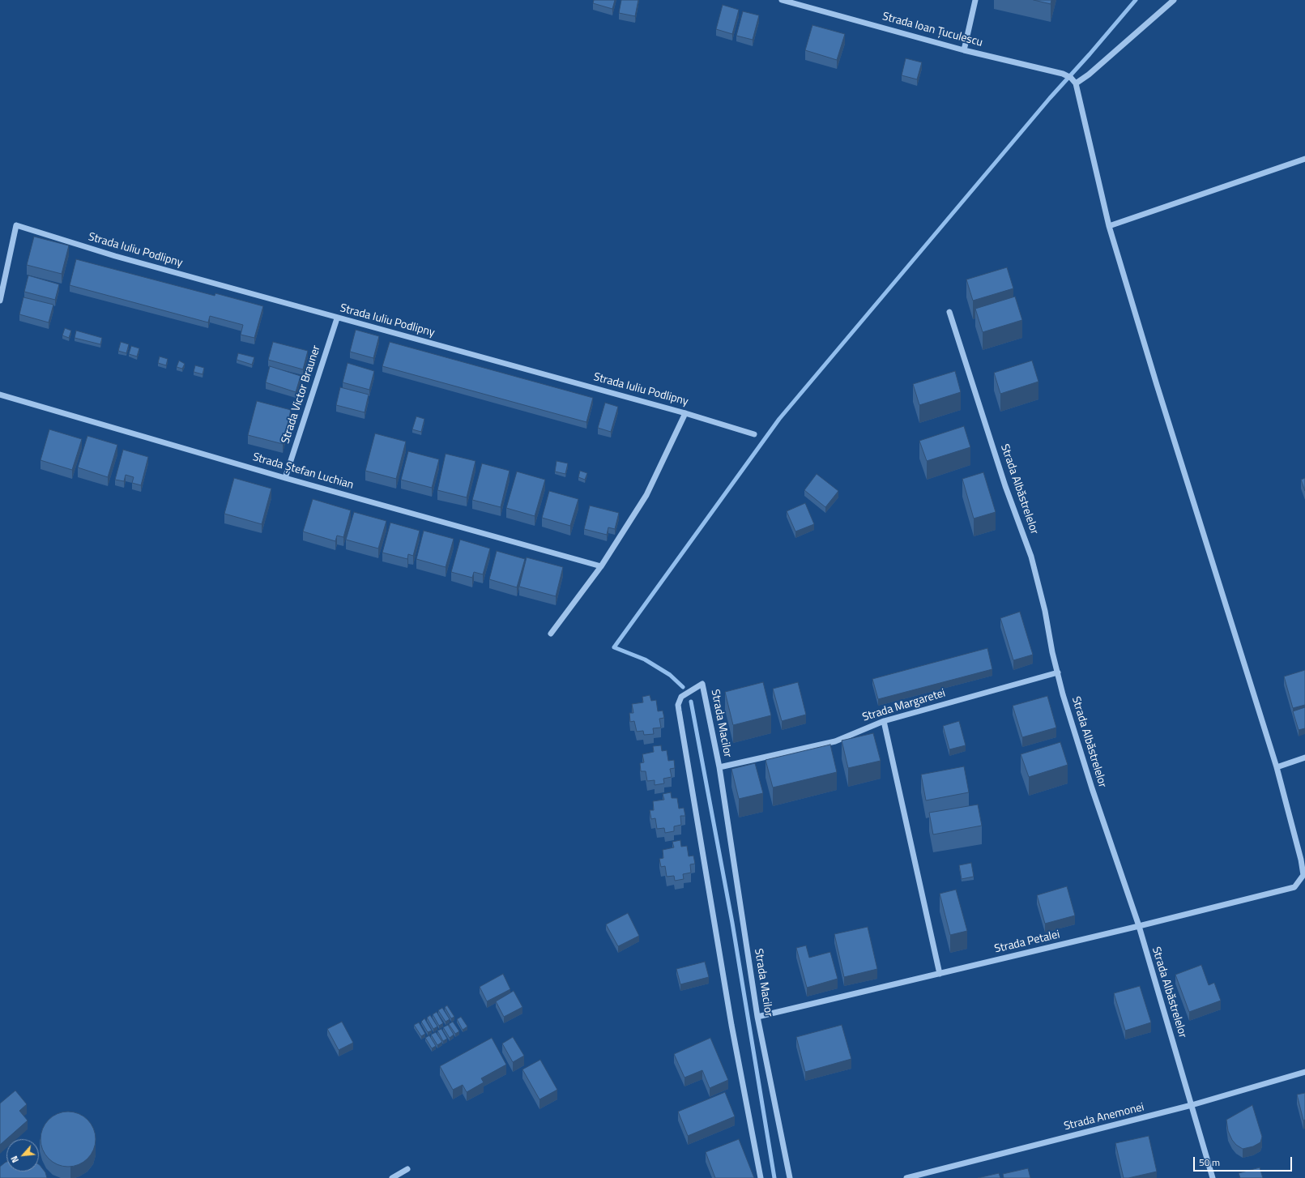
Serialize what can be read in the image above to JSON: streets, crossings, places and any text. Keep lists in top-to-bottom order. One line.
{"streets":{"street":["Strada Ioan Țuculescu","Strada Iuliu Podlipny","Strada Victor Brauner","Strada Ștefan Luchian","Strada Albăstrelelor","Strada Margaretei","Strada Macilor","Strada Petalei","Strada Anemonei"]},"crossings":[["Strada Iuliu Podlipny","Strada Victor Brauner"],["Strada Victor Brauner","Strada Ștefan Luchian"],["Strada Albăstrelelor","Strada Margaretei"],["Strada Albăstrelelor","Strada Petalei"],["Strada Albăstrelelor","Strada Anemonei"],["Strada Margaretei","Strada Macilor"],["Strada Macilor","Strada Petalei"]],"scale_bar":"50 m","north":"bottom left"}
